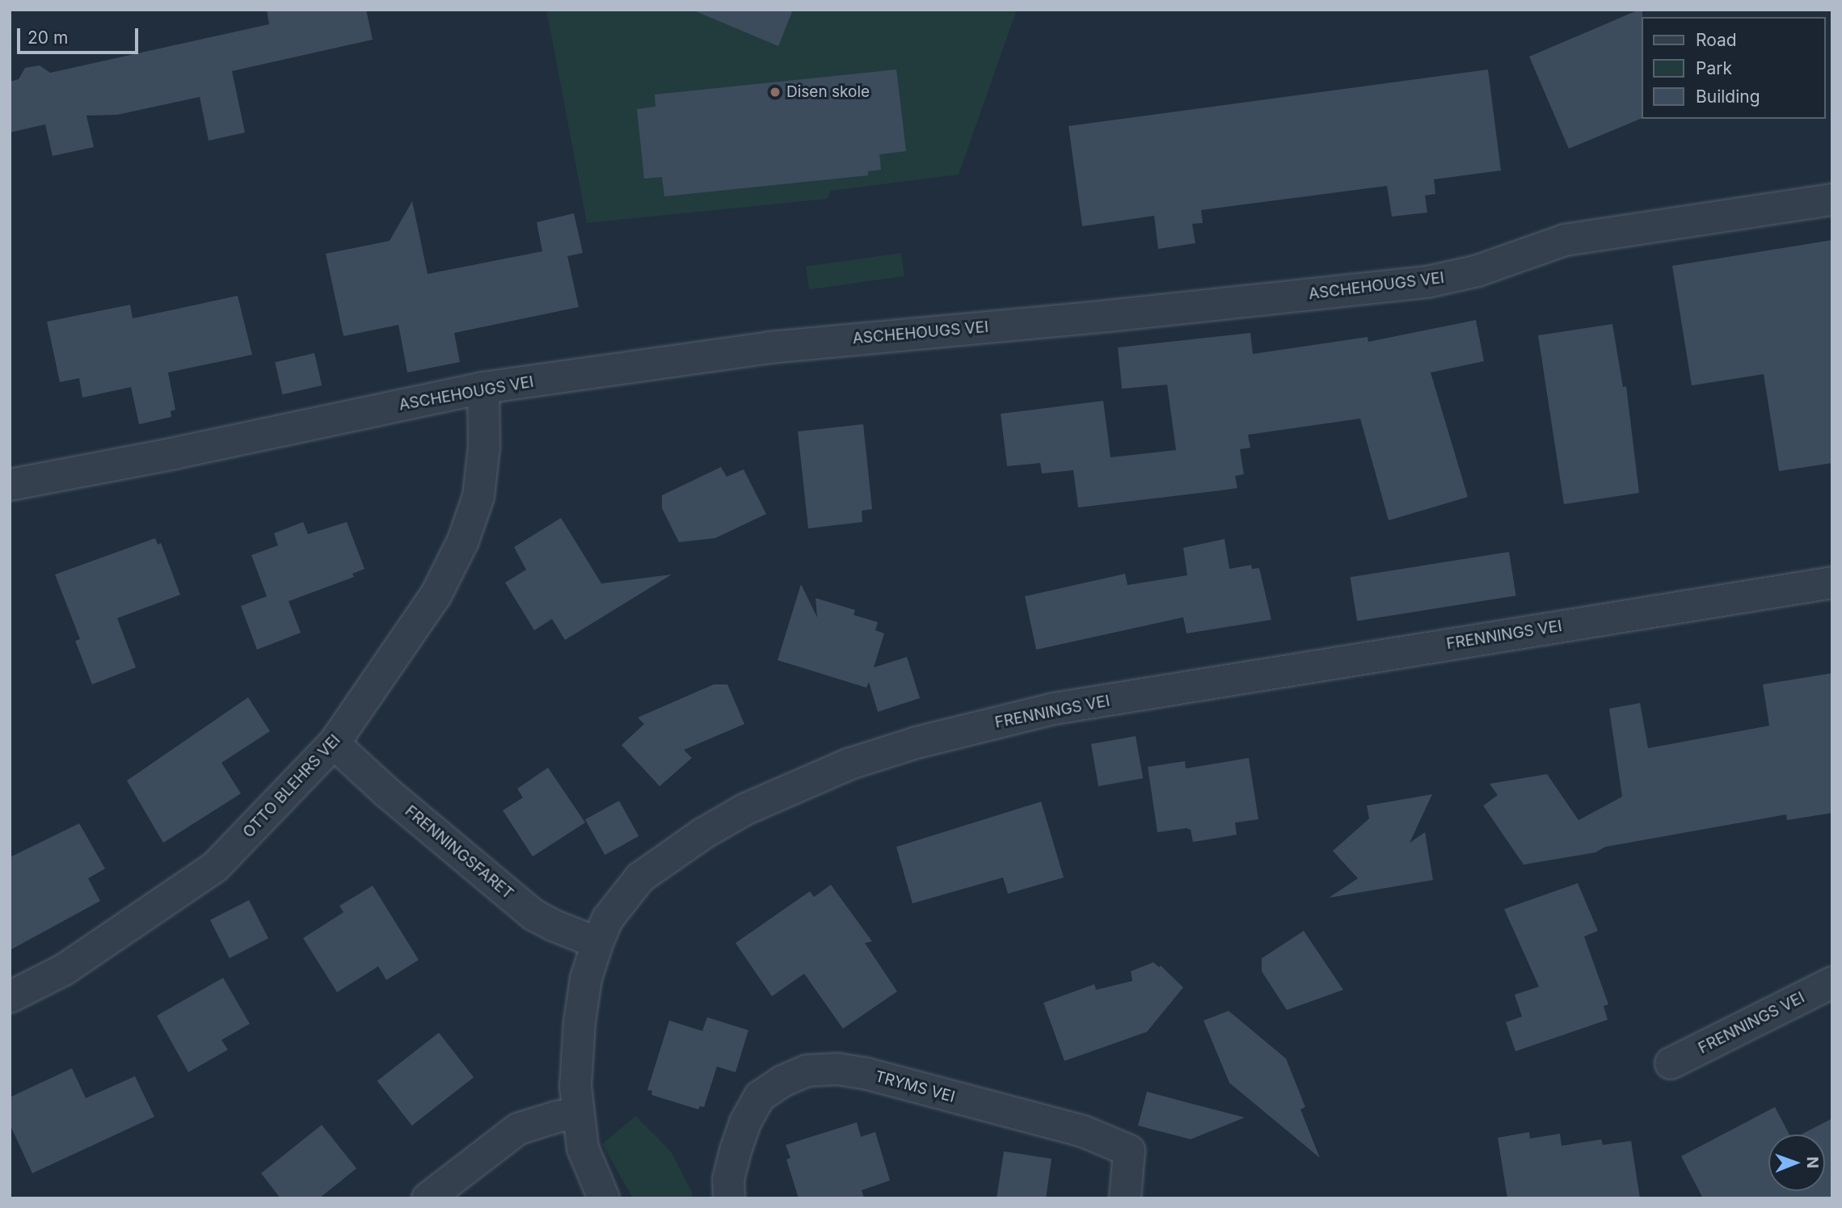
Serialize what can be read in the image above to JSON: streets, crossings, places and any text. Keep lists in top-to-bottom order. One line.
{"streets":{"street":["ASCHEHOUGS VEI","FRENNINGS VEI","OTTO BLEHRS VEI","FRENNINGSFARET","TRYMS VEI"]},"crossings":[["ASCHEHOUGS VEI","OTTO BLEHRS VEI"],["FRENNINGS VEI","FRENNINGSFARET"],["OTTO BLEHRS VEI","FRENNINGSFARET"]],"places":["Disen skole"],"legend":["Road","Park","Building"],"scale_bar":"20 m","north":"right"}
